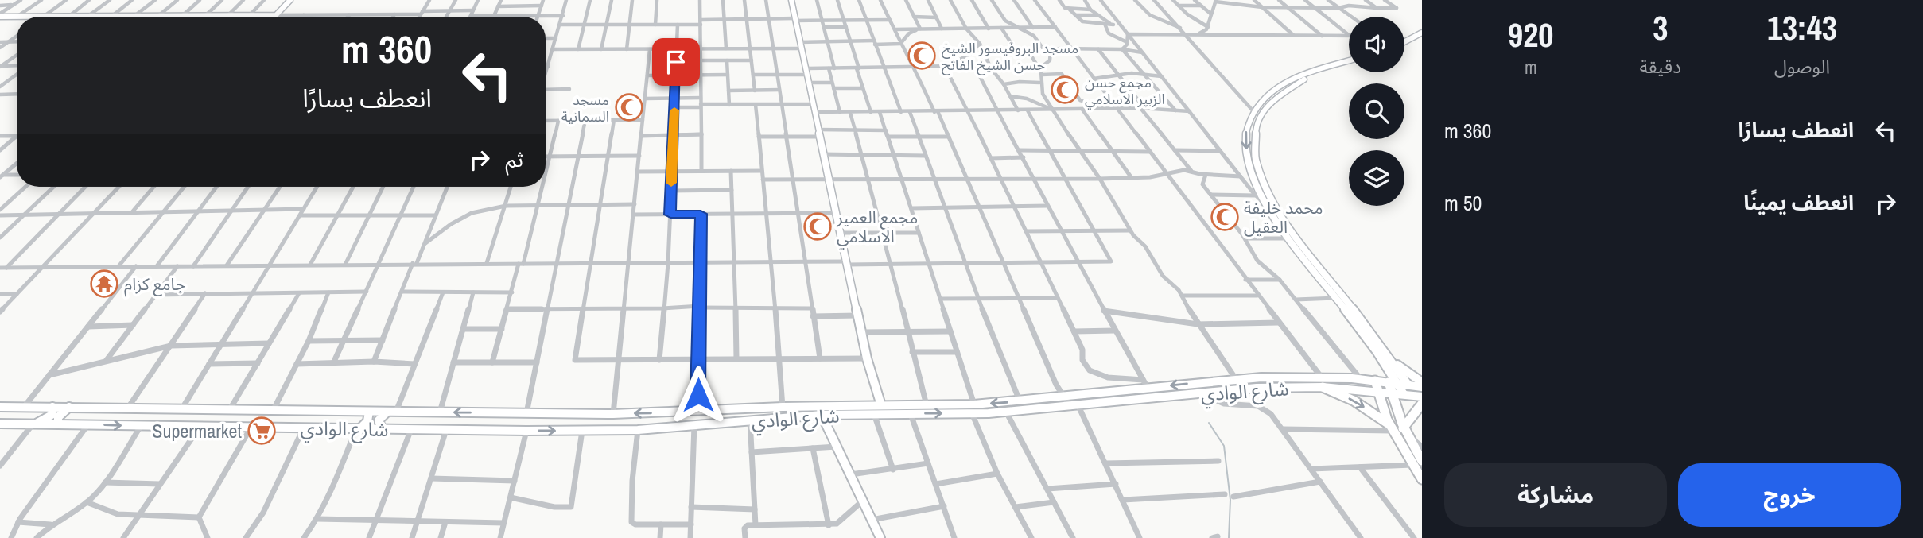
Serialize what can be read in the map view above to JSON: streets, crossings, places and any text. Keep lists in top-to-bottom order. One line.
{"streets":{"main road":["شارع الوادي"]},"places":{"mosque":["مسجد البروفيسور الشيخ حسن الشيخ الفاتح","مجمع حسن الزبير الاسلامي","مسجد السمانية","محمد خليفة العقيل","مجمع العمير الاسلامي"],"temple":["جامع كزام"],"supermarket":["Supermarket"]},"page":{"eta":["13:43","الوصول","3","دقيقة","920","m"],"turn":["360 m","انعطف يسارًا"],"list":[{"name":"انعطف يسارًا","value":"360 m"},{"name":"انعطف يمينًا","value":"50 m"}],"then":"ثم","buttons":["خروج","مشاركة"]}}
